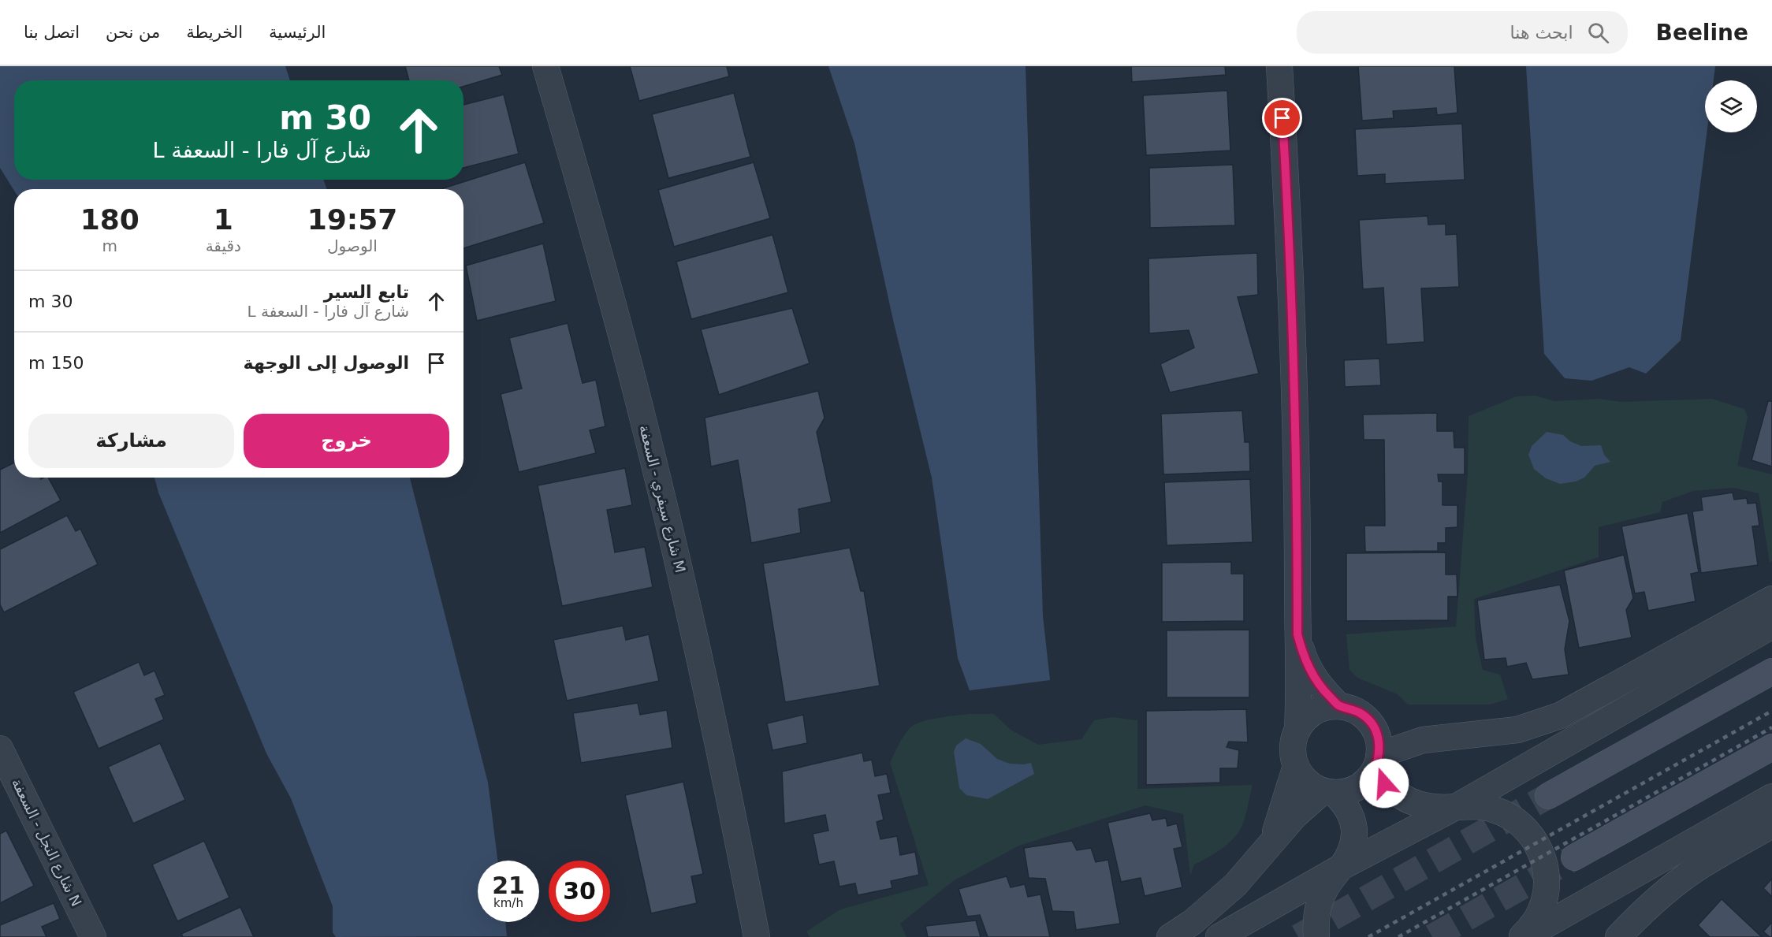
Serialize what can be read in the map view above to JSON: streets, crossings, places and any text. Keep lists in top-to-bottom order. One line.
{"streets":{"street":["شارع سيفري - السعفة M","شارع النجل - السعفة N"]},"page":{"header":"Beeline","search":"ابحث هنا","nav":["الرئيسية","الخريطة","من نحن","اتصل بنا"],"turn":["30 m","شارع آل فارا - السعفة L"],"eta":["19:57","الوصول","1","دقيقة","180","m"],"list":[{"name":"تابع السير","note":"شارع آل فارا - السعفة L","value":"30 m"},{"name":"الوصول إلى الوجهة","value":"150 m"}],"buttons":["خروج","مشاركة"],"speed":"21 km/h","limit":"30"}}
